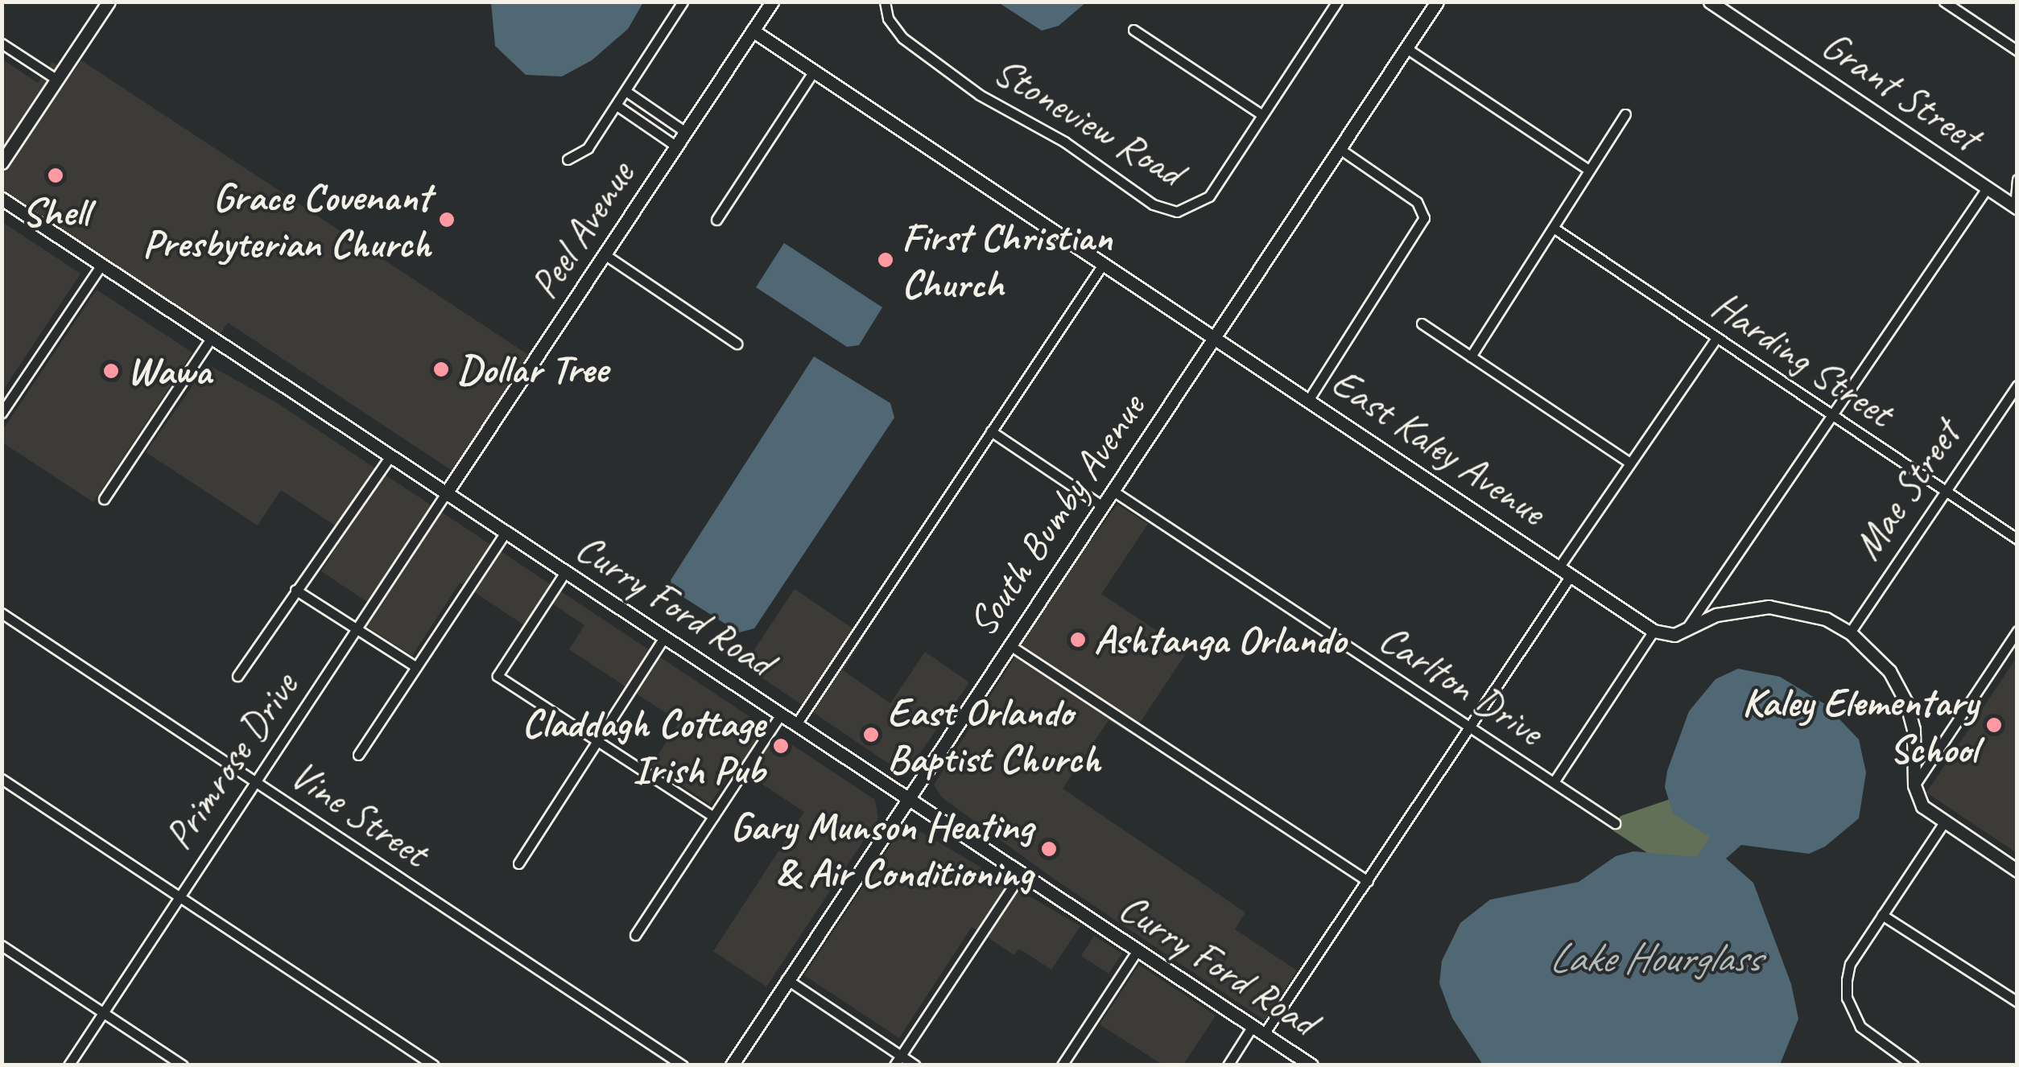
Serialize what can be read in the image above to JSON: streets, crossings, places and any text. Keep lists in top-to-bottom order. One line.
{"streets":{"street":["Grant Street","Stoneview Road","Peel Avenue","Harding Street","East Kaley Avenue","Mae Street","South Bumby Avenue","Curry Ford Road","Carlton Drive","Primrose Drive","Vine Street"]},"crossings":[["Peel Avenue","East Kaley Avenue"],["Peel Avenue","Curry Ford Road"],["Peel Avenue","Primrose Drive"],["Harding Street","Mae Street"],["East Kaley Avenue","South Bumby Avenue"],["South Bumby Avenue","Curry Ford Road"],["South Bumby Avenue","Carlton Drive"],["Curry Ford Road","Primrose Drive"],["Primrose Drive","Vine Street"]],"water":["Lake Hourglass"],"places":["Shell","Grace Covenant Presbyterian Church","First Christian Church","Dollar Tree","Wawa","Ashtanga Orlando","Kaley Elementary School","East Orlando Baptist Church","Claddagh Cottage Irish Pub","Gary Munson Heating & Air Conditioning"]}
